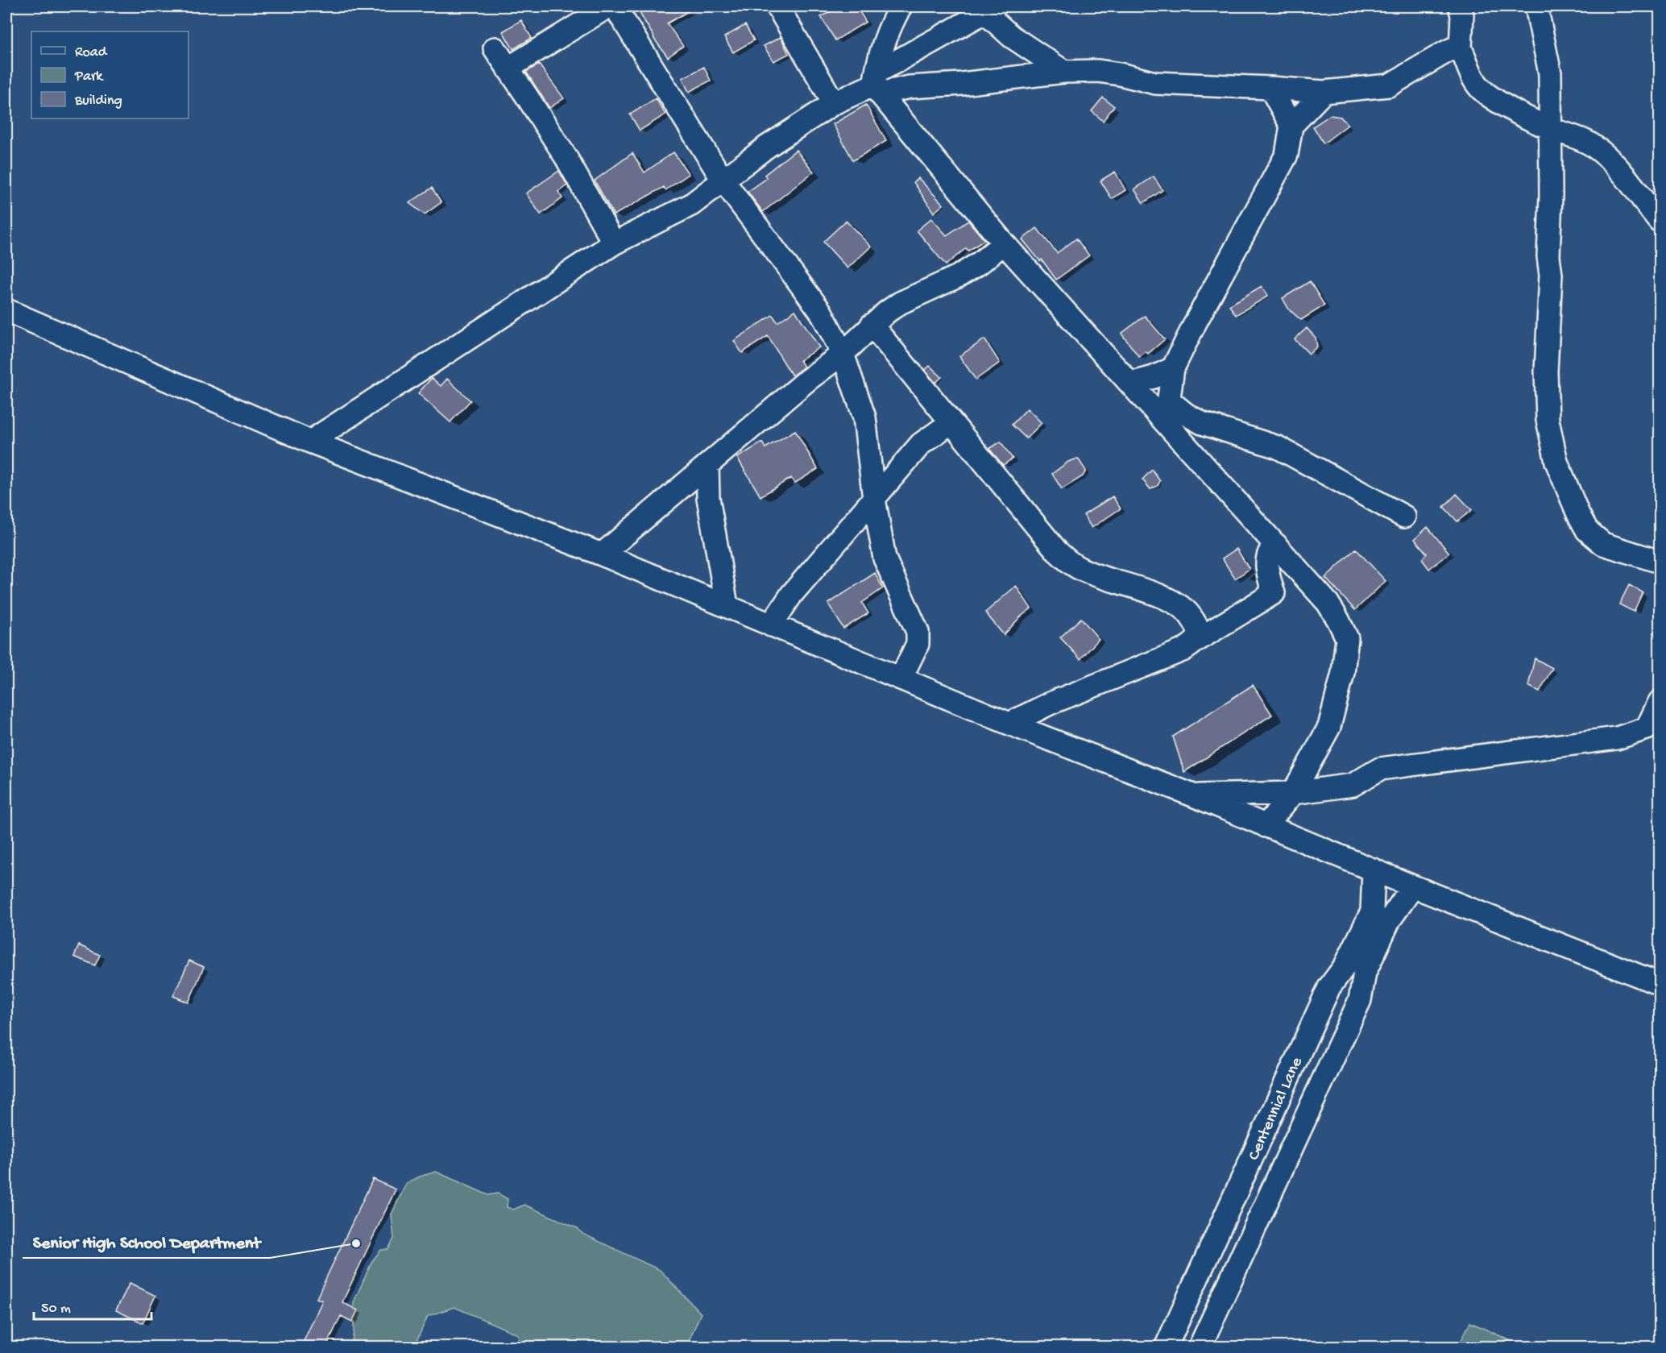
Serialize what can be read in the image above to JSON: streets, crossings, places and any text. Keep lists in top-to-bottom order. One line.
{"streets":{"street":["Centennial Lane"]},"places":["Senior High School Department"],"legend":["Road","Park","Building"],"scale_bar":"50 m"}
